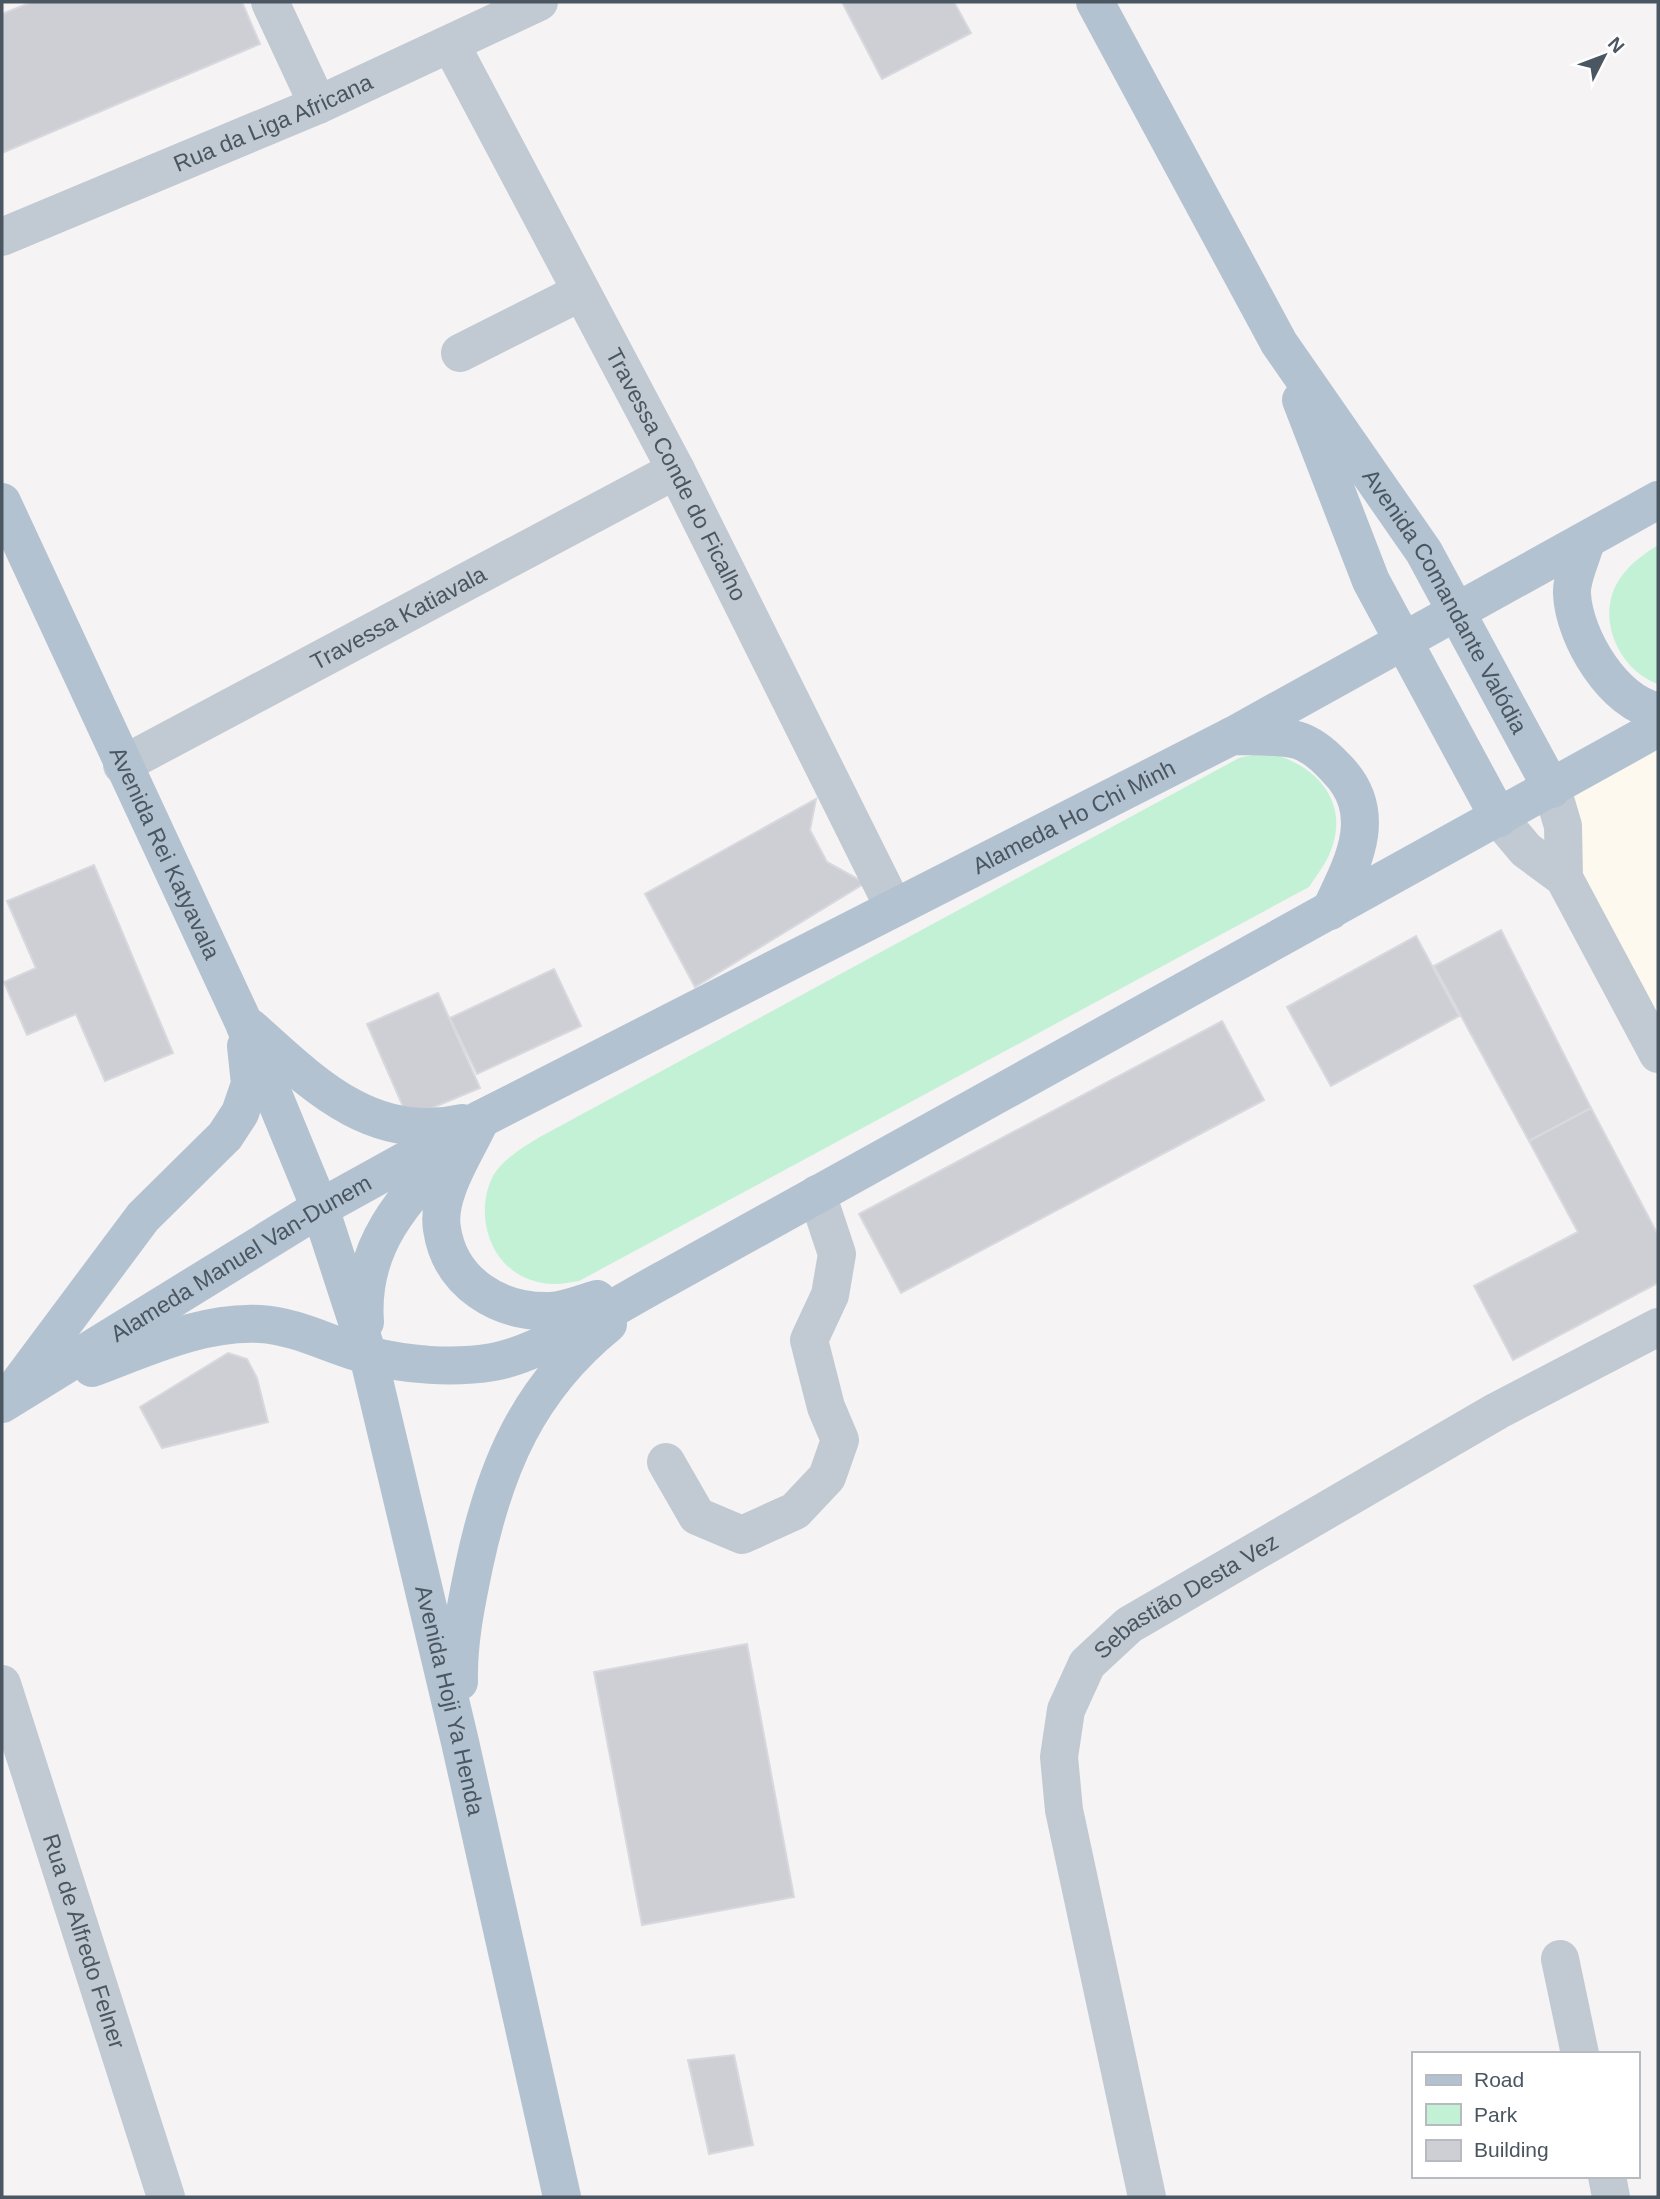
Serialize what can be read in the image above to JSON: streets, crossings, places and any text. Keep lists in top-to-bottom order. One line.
{"streets":{"main road":["Avenida Comandante Valódia","Alameda Ho Chi Minh","Avenida Rei Katyavala","Alameda Manuel Van-Dunem","Avenida Hoji Ya Henda"],"street":["Rua da Liga Africana","Travessa Conde do Ficalho","Travessa Katiavala","Sebastião Desta Vez","Rua de Alfredo Felner"]},"crossings":[["Rua da Liga Africana","Travessa Conde do Ficalho"],["Travessa Conde do Ficalho","Travessa Katiavala"],["Travessa Conde do Ficalho","Alameda Ho Chi Minh"],["Avenida Comandante Valódia","Alameda Ho Chi Minh"],["Travessa Katiavala","Avenida Rei Katyavala"],["Alameda Ho Chi Minh","Alameda Manuel Van-Dunem"],["Avenida Rei Katyavala","Alameda Manuel Van-Dunem"],["Avenida Rei Katyavala","Avenida Hoji Ya Henda"],["Alameda Manuel Van-Dunem","Avenida Hoji Ya Henda"]],"legend":["Road","Park","Building"],"north":"top right"}
